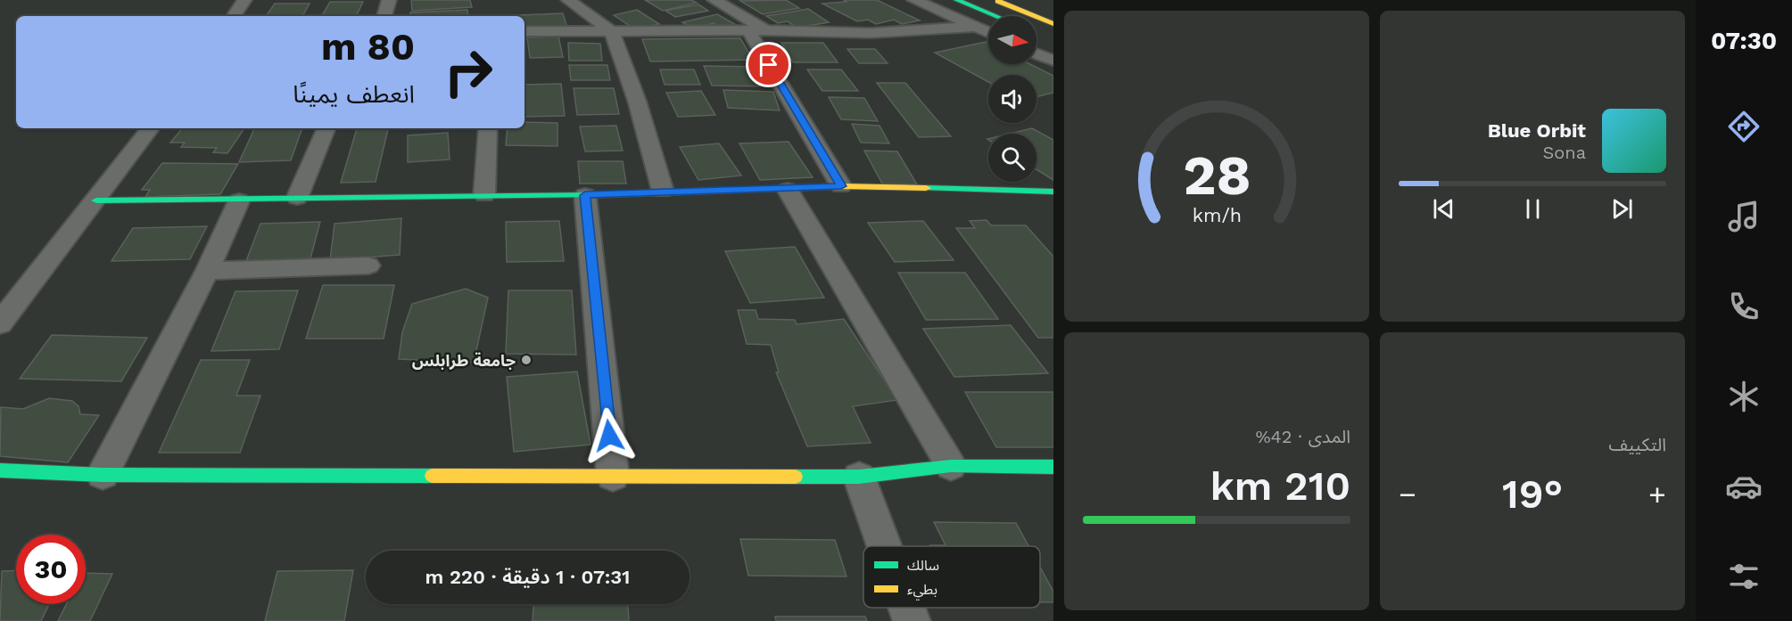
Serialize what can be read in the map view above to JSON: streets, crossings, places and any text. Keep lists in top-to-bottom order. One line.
{"places":["جامعة طرابلس"],"legend":["سالك","بطيء"],"north":"right","page":{"tabs":"07:30","turn":["80 m","انعطف يمينًا"],"song":["Blue Orbit","Sona"],"tile":["التكييف",["المدى · 42%","210 km"]],"heat":["−","19°","+"],"limit":"30","trip":"07:31 · 1 دقيقة · 220 m","gauge":["28","km/h"]}}
